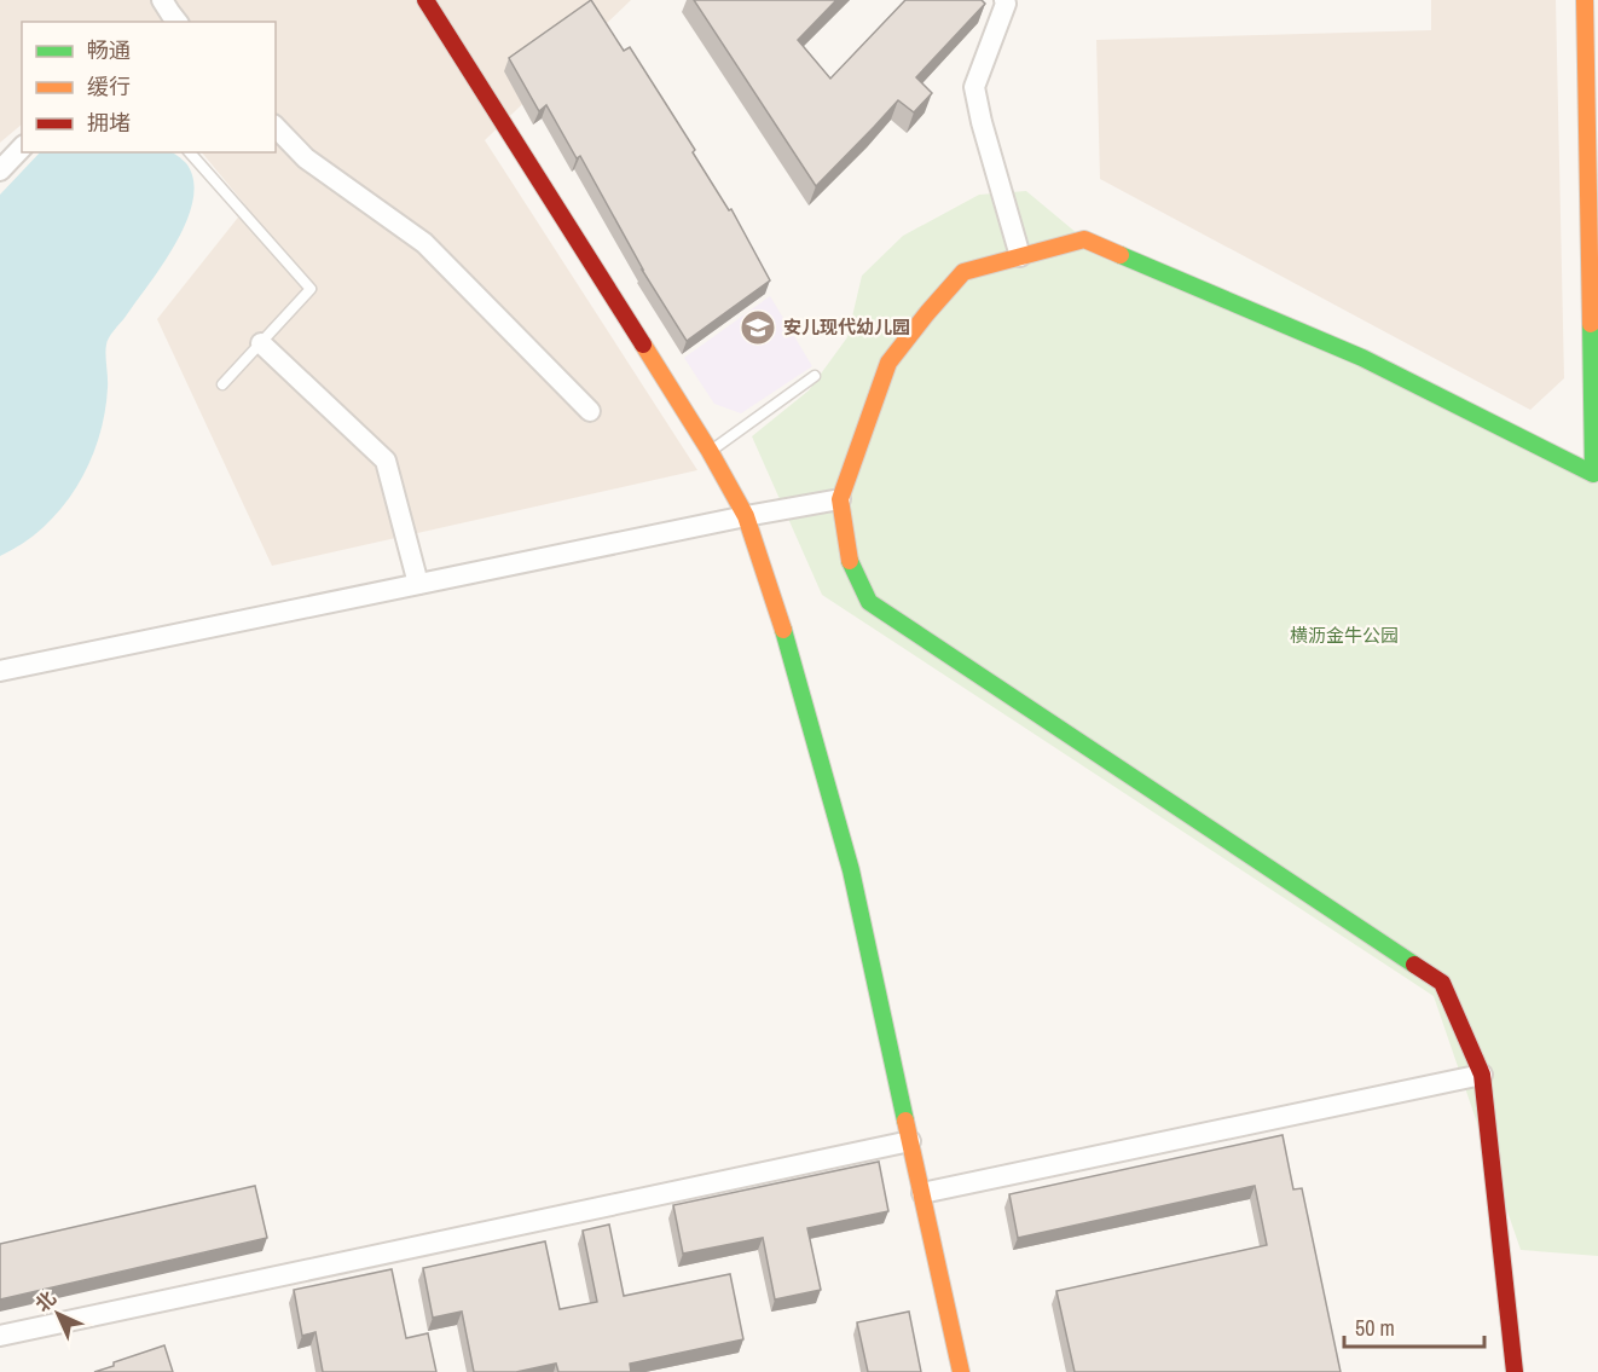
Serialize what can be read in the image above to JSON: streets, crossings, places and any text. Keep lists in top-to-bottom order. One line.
{"parks":["横沥金牛公园"],"places":{"school or university":["安儿现代幼儿园"]},"legend":["畅通","缓行","拥堵"],"scale_bar":"50 m","north":"top left"}
